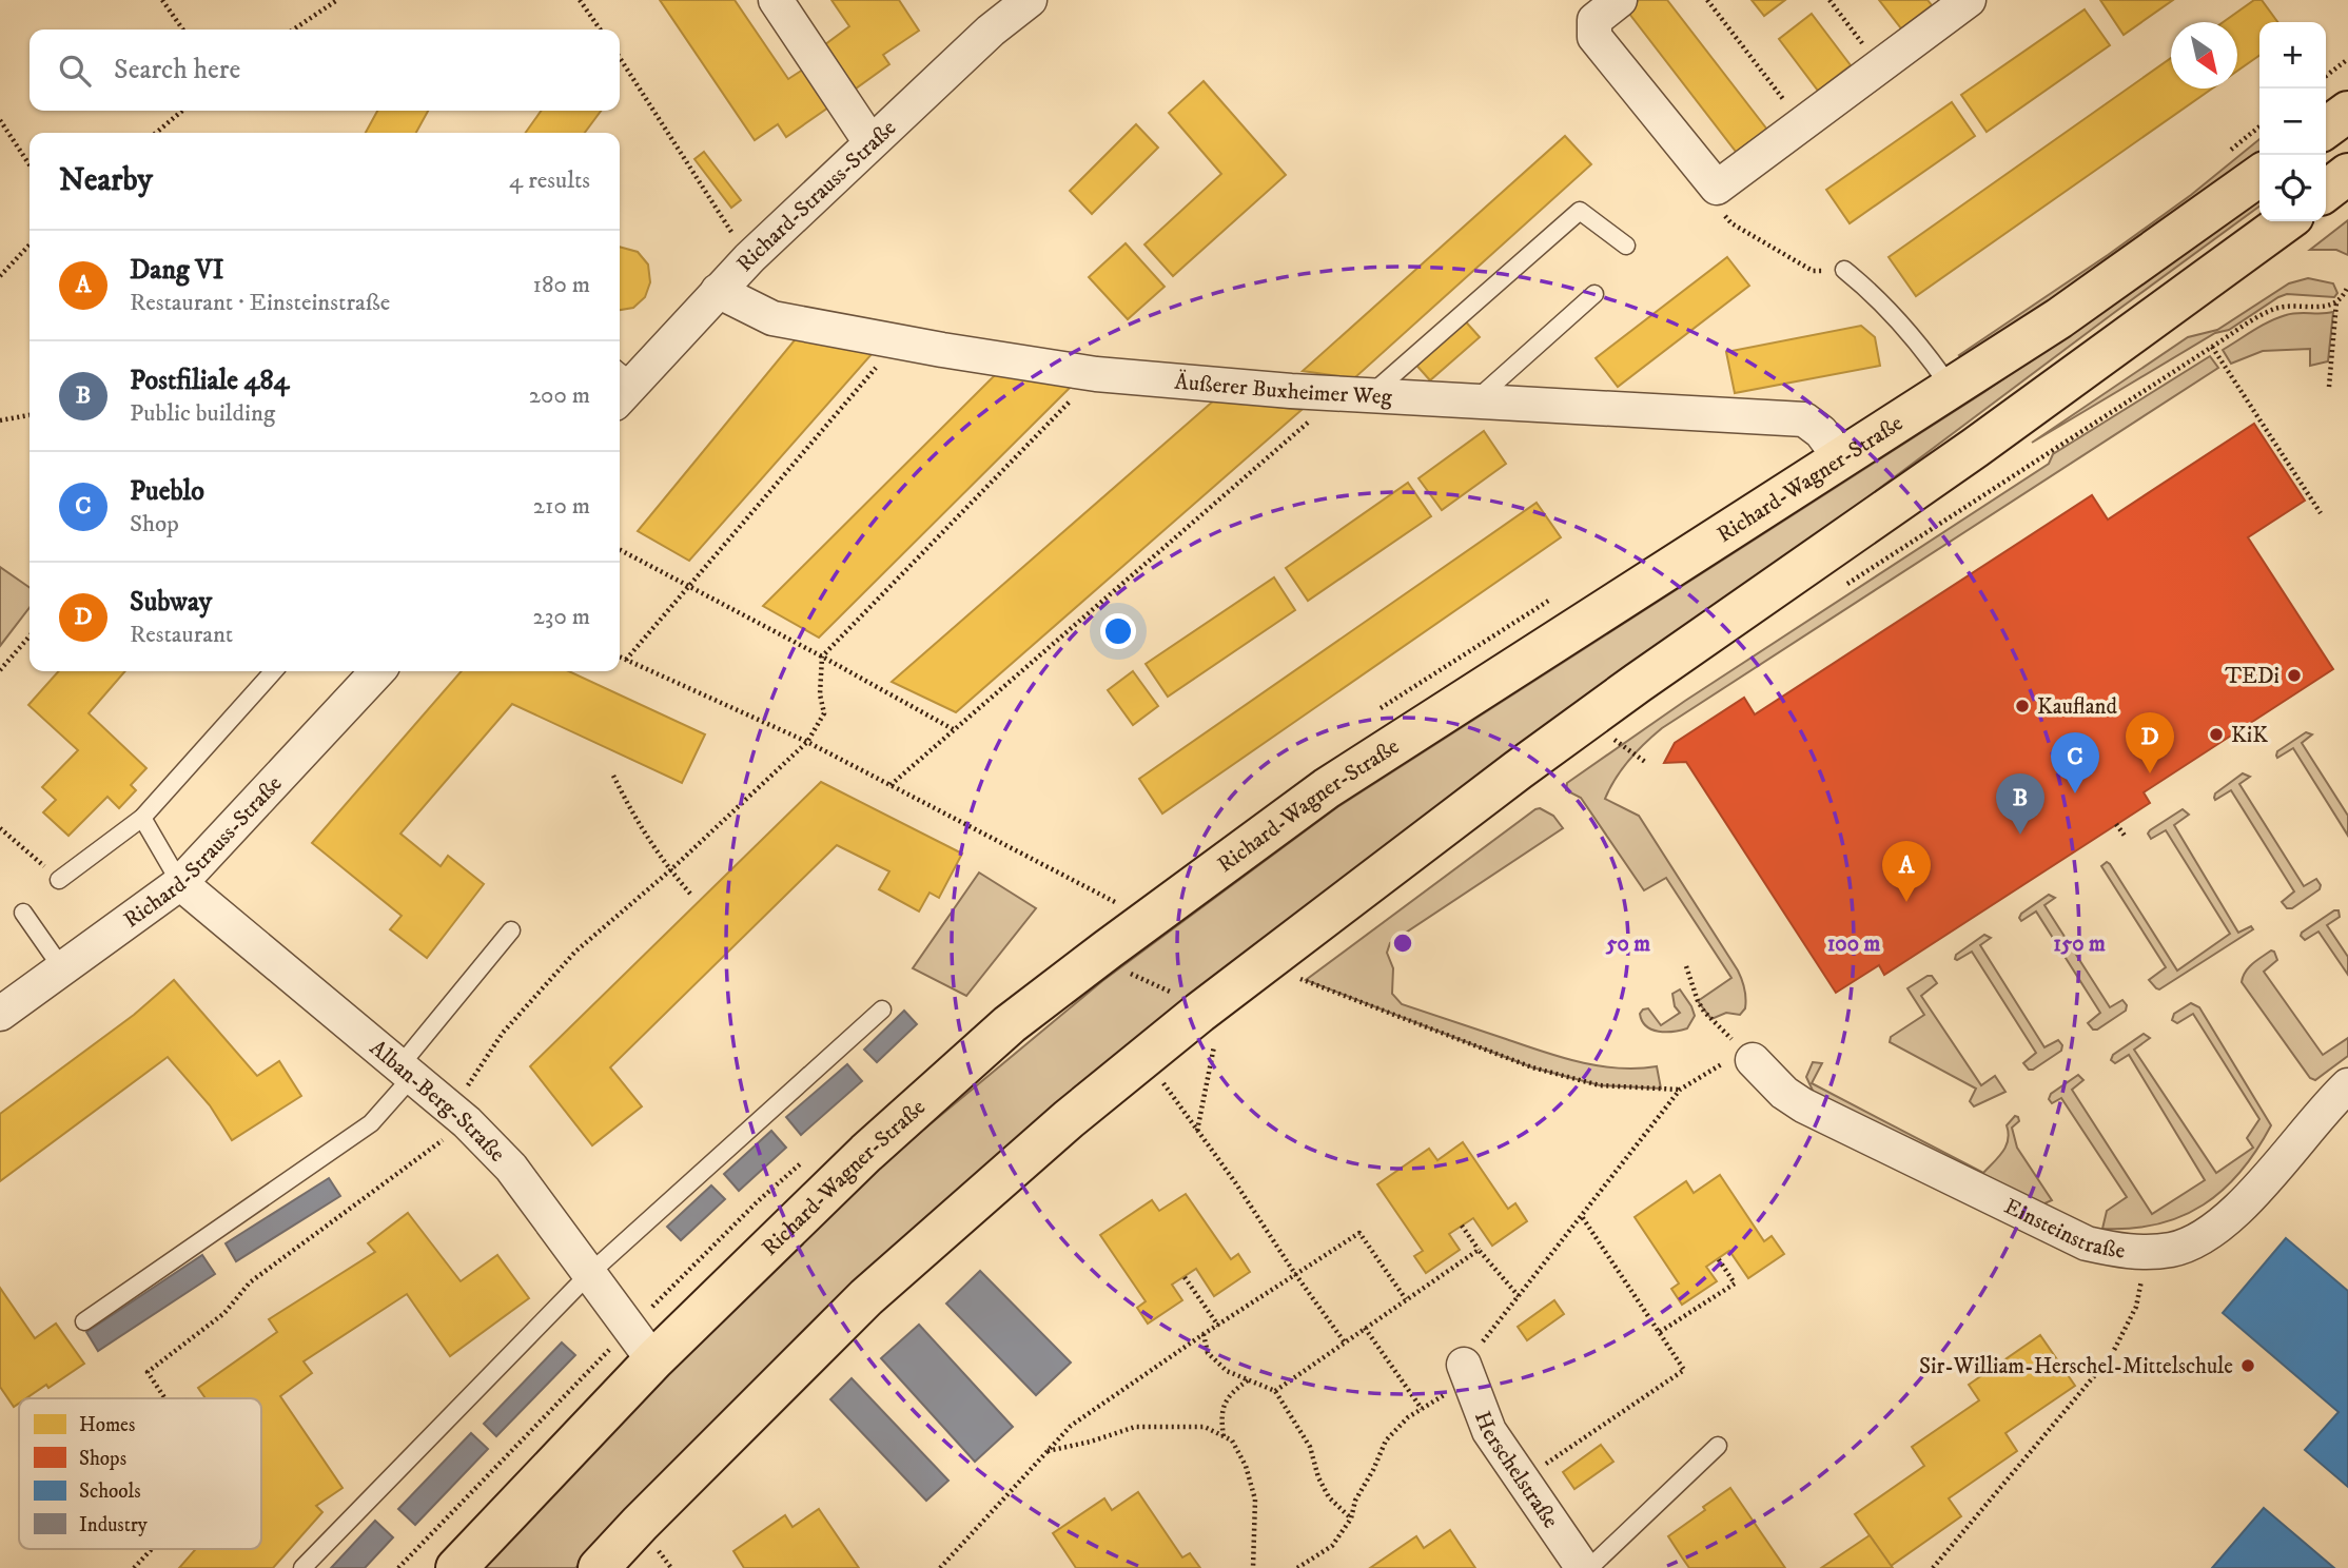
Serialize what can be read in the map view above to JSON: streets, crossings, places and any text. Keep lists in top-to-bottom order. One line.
{"streets":{"main road":["Richard-Wagner-Straße"],"street":["Richard-Strauss-Straße","Äußerer Buxheimer Weg","Alban-Berg-Straße","Einsteinstraße","Herschelstraße"]},"crossings":[["Richard-Strauss-Straße","Äußerer Buxheimer Weg"],["Richard-Strauss-Straße","Alban-Berg-Straße"],["Äußerer Buxheimer Weg","Richard-Wagner-Straße"],["Richard-Wagner-Straße","Alban-Berg-Straße"]],"places":["TEDi","Kaufland","KiK","Sir-William-Herschel-Mittelschule"],"legend":["Homes","Shops","Schools","Industry"],"north":"bottom right","page":{"map_buttons":["+","−"],"search":"Search here","heading":["Nearby","4 results"],"list":[{"mark":"A","name":"Dang VI","note":"Restaurant · Einsteinstraße","value":"180 m"},{"mark":"B","name":"Postfiliale 484","note":"Public building","value":"200 m"},{"mark":"C","name":"Pueblo","note":"Shop","value":"210 m"},{"mark":"D","name":"Subway","note":"Restaurant","value":"230 m"}],"pins":["D","C","B","A"]},"rings":["50 m","100 m","150 m"]}
